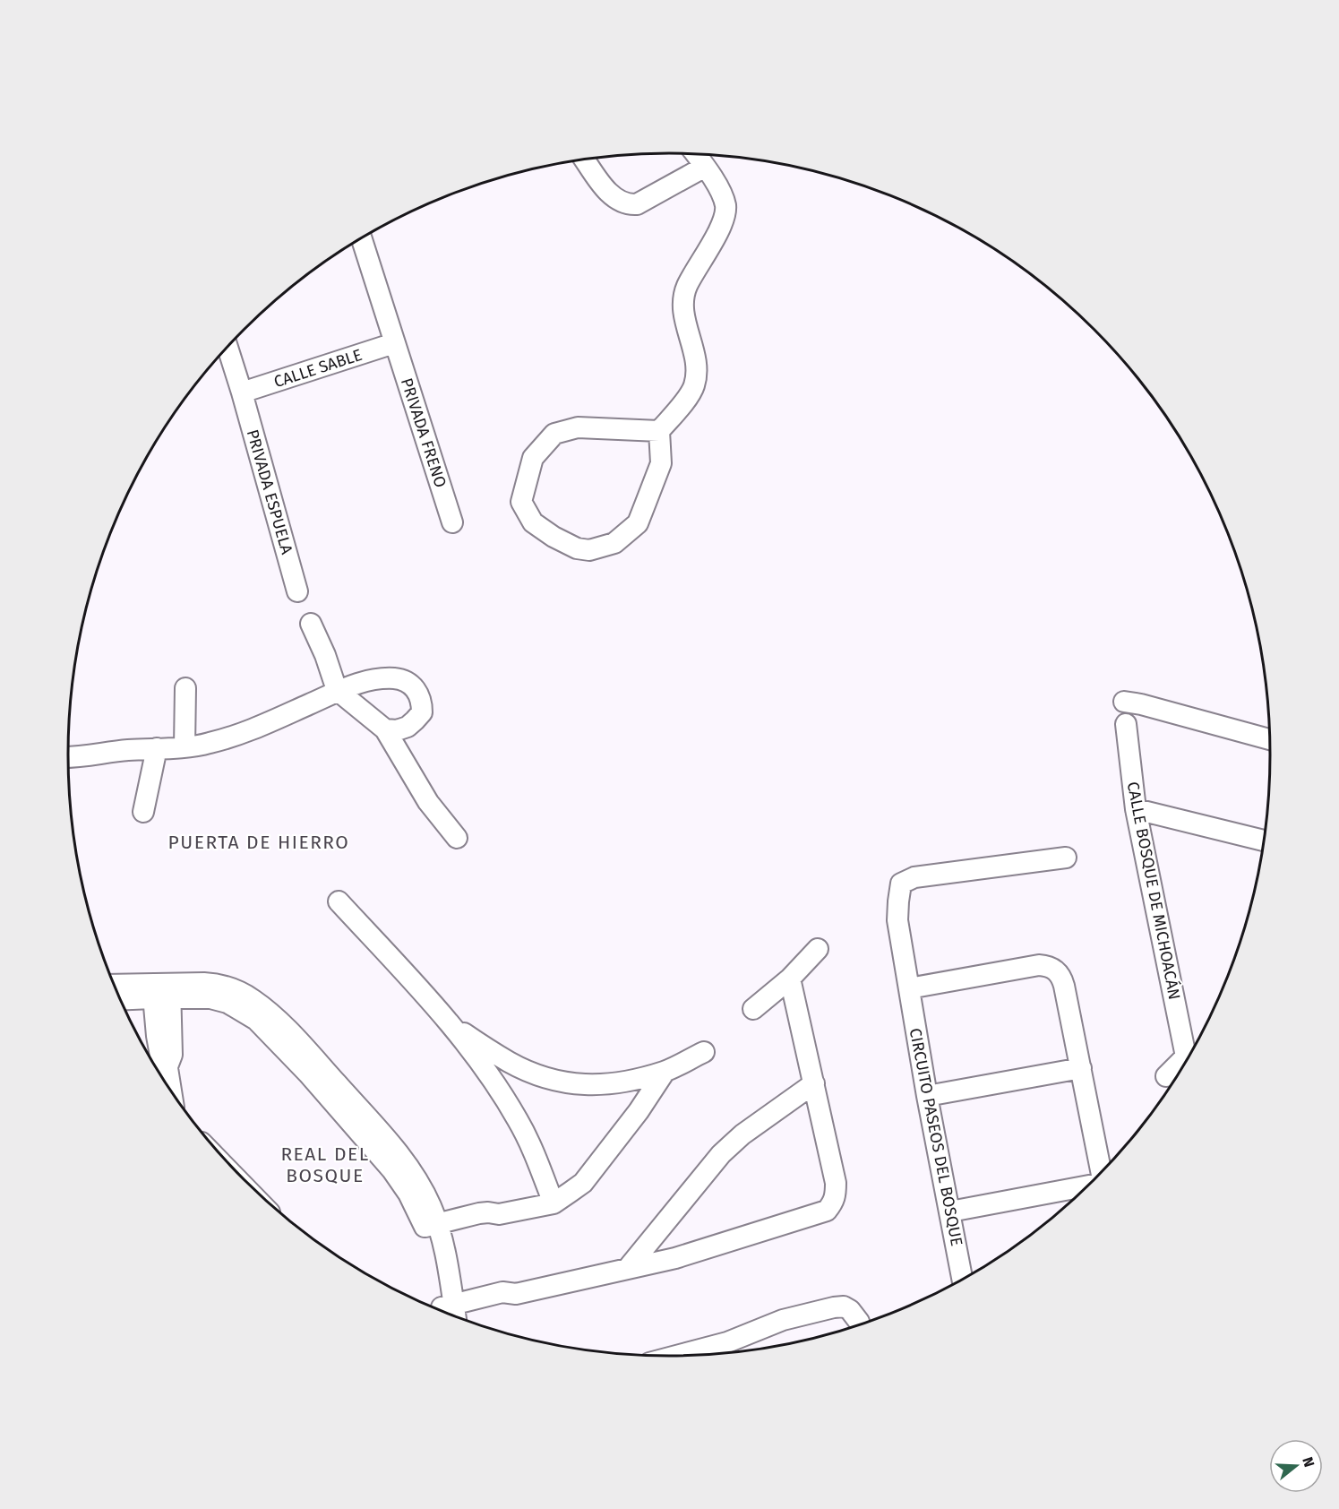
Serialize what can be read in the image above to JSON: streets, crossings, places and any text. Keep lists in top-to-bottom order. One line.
{"streets":{"street":["CALLE SABLE","PRIVADA FRENO","PRIVADA ESPUELA","CALLE BOSQUE DE MICHOACÁN","CIRCUITO PASEOS DEL BOSQUE"]},"crossings":[["CALLE SABLE","PRIVADA FRENO"],["CALLE SABLE","PRIVADA ESPUELA"]],"districts":["PUERTA DE HIERRO","REAL DEL BOSQUE"],"north":"right"}
